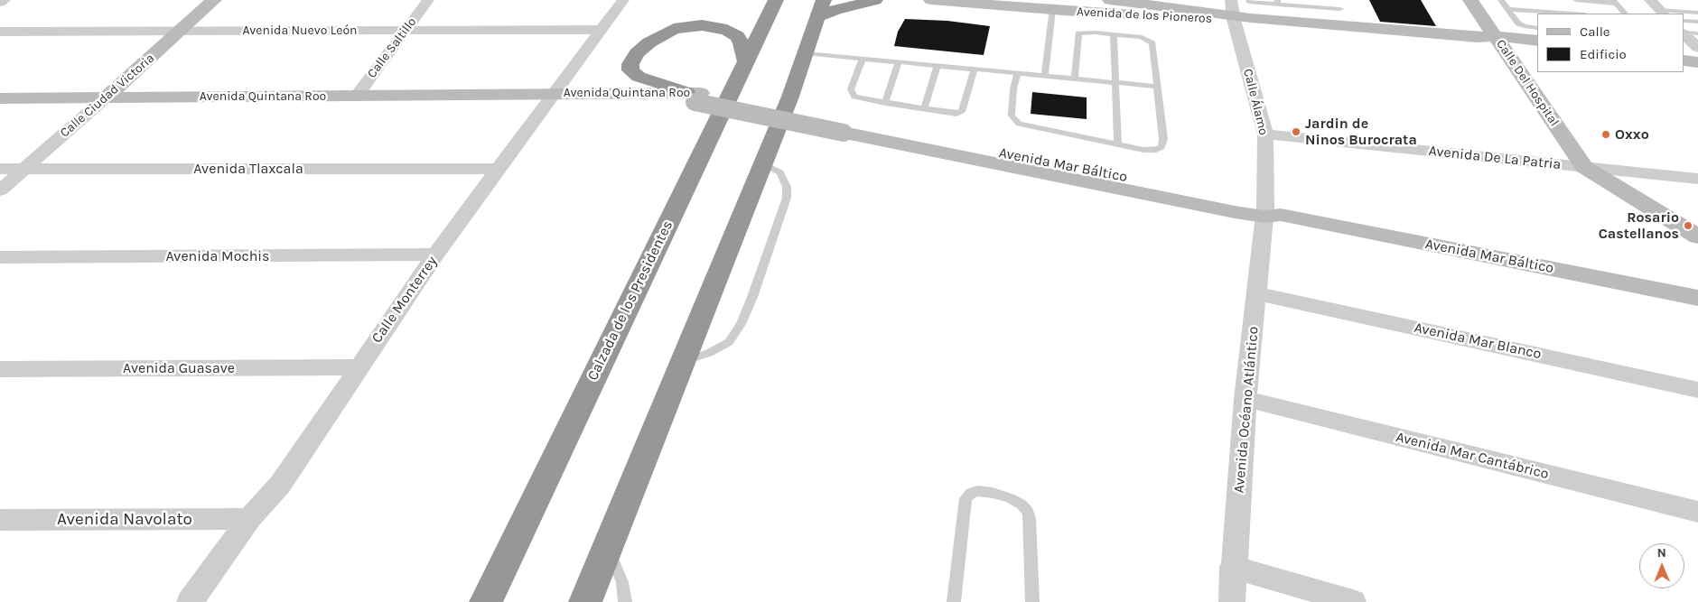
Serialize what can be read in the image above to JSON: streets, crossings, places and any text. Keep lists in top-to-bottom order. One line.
{"streets":{"highway":["Calzada de los Presidentes"],"street":["Avenida de los Pioneros","Avenida Nuevo León","Calle Saltillo","Calle Del Hospital","Avenida Quintana Roo","Calle Ciudad Victoria","Calle Álamo","Avenida De La Patria","Avenida Mar Báltico","Avenida Tlaxcala","Avenida Mochis","Calle Monterrey","Avenida Mar Blanco","Avenida Guasave","Avenida Océano Atlántico","Avenida Mar Cantábrico","Avenida Navolato"]},"crossings":[["Avenida de los Pioneros","Calle Del Hospital"],["Avenida de los Pioneros","Calle Álamo"],["Avenida Nuevo León","Calle Saltillo"],["Avenida Nuevo León","Calle Ciudad Victoria"],["Avenida Nuevo León","Calle Monterrey"],["Calle Saltillo","Avenida Quintana Roo"],["Calle Del Hospital","Avenida De La Patria"],["Avenida Quintana Roo","Calle Ciudad Victoria"],["Avenida Quintana Roo","Avenida Mar Báltico"],["Avenida Quintana Roo","Calle Monterrey"],["Calle Ciudad Victoria","Avenida Tlaxcala"],["Calle Álamo","Avenida De La Patria"],["Calle Álamo","Avenida Mar Báltico"],["Calle Álamo","Avenida Océano Atlántico"],["Avenida Mar Báltico","Avenida Océano Atlántico"],["Avenida Tlaxcala","Calle Monterrey"],["Avenida Mochis","Calle Monterrey"],["Calle Monterrey","Avenida Guasave"],["Calle Monterrey","Avenida Navolato"],["Avenida Mar Blanco","Avenida Océano Atlántico"],["Avenida Océano Atlántico","Avenida Mar Cantábrico"]],"places":["Jardin de Ninos Burocrata","Oxxo","Rosario Castellanos"],"legend":["Calle","Edificio"],"north":"top"}
